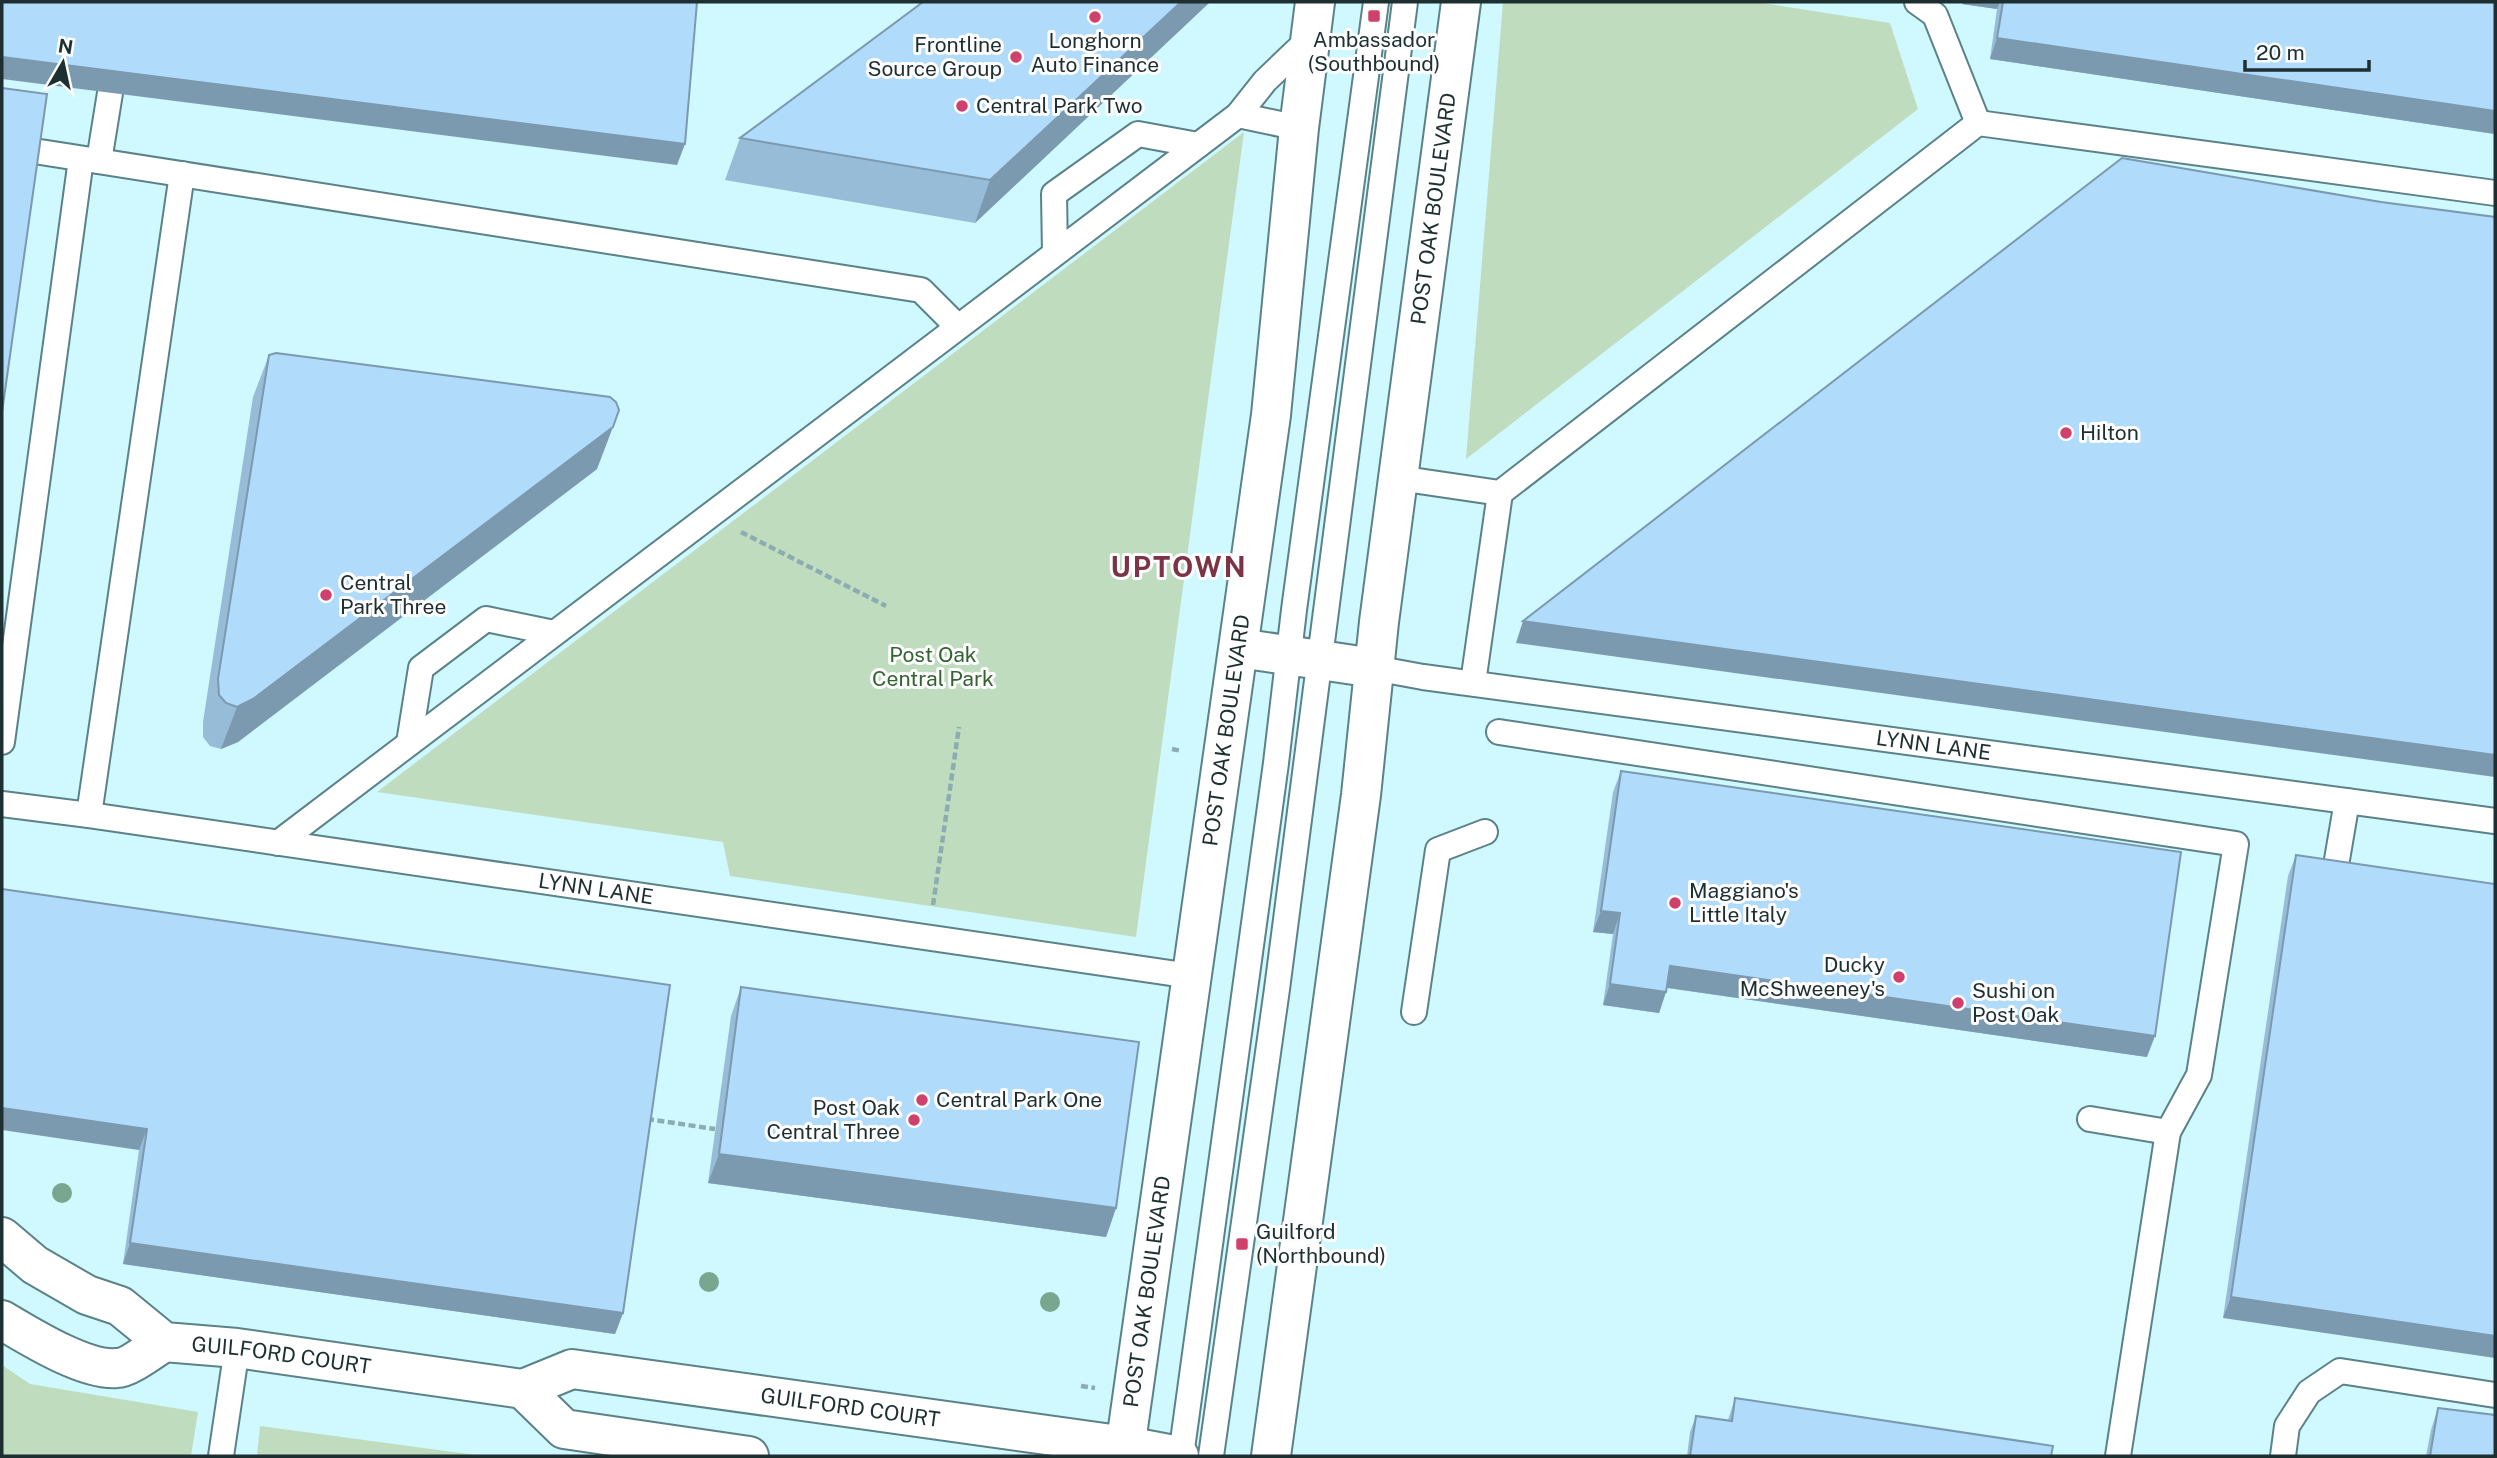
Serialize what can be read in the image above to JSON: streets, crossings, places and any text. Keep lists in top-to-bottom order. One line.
{"streets":{"main road":["POST OAK BOULEVARD","GUILFORD COURT"],"lane":["LYNN LANE"]},"crossings":[["POST OAK BOULEVARD","LYNN LANE"],["POST OAK BOULEVARD","GUILFORD COURT"]],"districts":["UPTOWN"],"parks":["Post Oak Central Park"],"places":{"transit":["Ambassador (Southbound)","Guilford (Northbound)"],"other":["Longhorn Auto Finance","Frontline Source Group","Central Park Two","Hilton","Central Park Three","Maggiano's Little Italy","Ducky McShweeney's","Sushi on Post Oak","Central Park One","Post Oak Central Three"]},"scale_bar":"20 m","north":"top"}
